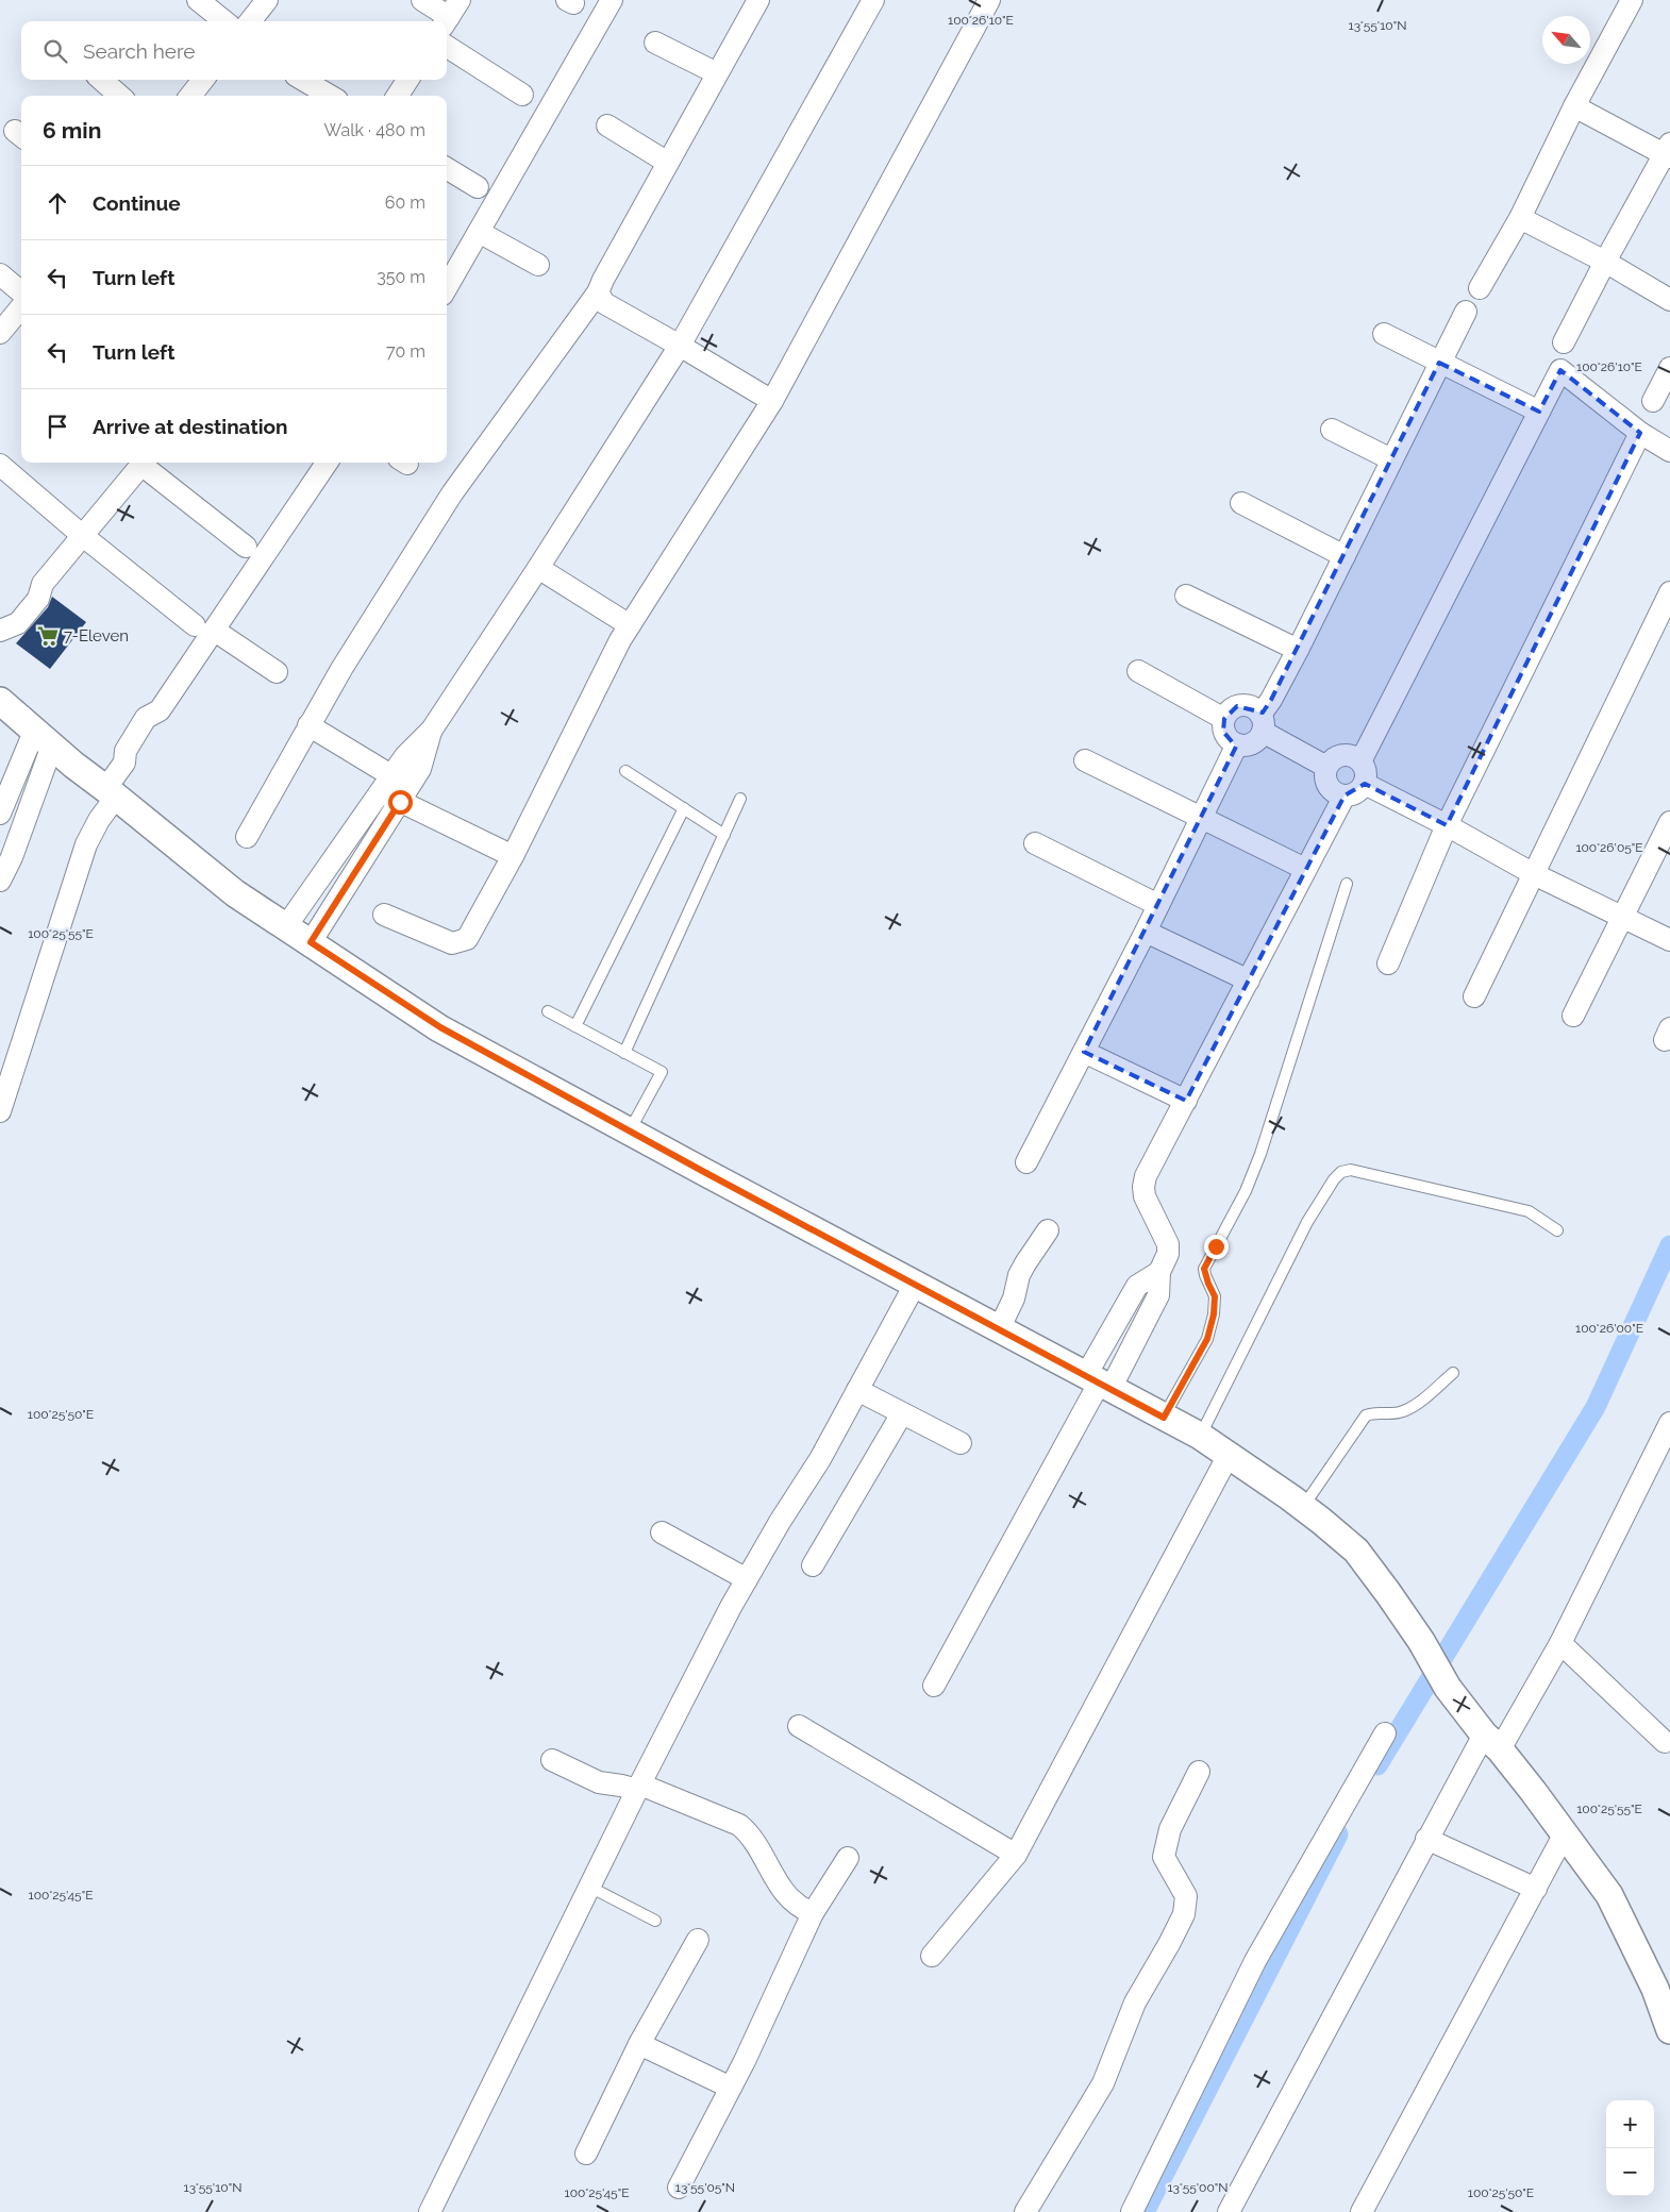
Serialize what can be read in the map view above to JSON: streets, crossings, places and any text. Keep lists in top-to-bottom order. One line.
{"places":{"supermarket":["7-Eleven"]},"north":"top left","page":{"search":"Search here","heading":["6 min","Walk · 480 m"],"list":[["Continue","60 m"],["Turn left","350 m"],["Turn left","70 m"],"Arrive at destination"],"map_buttons":["+","−"]},"coordinates":["100°26'10\"E","13°55'10\"N","100°26'05\"E","100°25'55\"E","100°26'00\"E","100°25'50\"E","100°25'45\"E","13°55'05\"N","13°55'00\"N"]}
